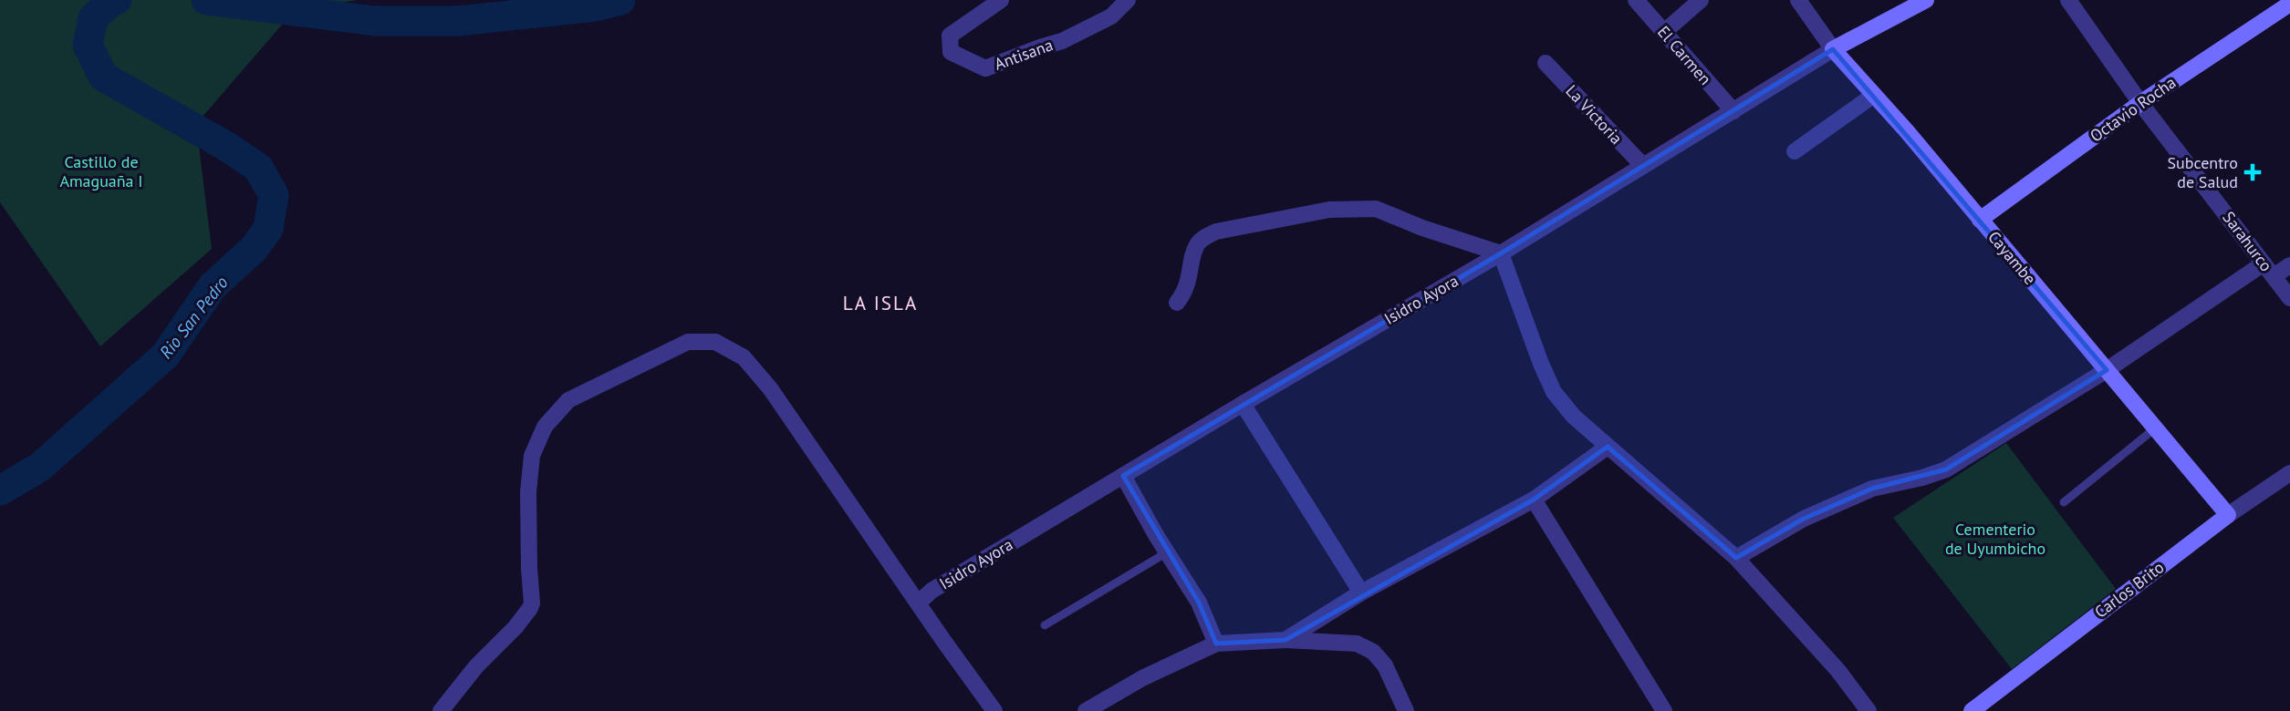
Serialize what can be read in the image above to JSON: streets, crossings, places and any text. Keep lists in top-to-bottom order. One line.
{"streets":{"street":["Antisana","El Carmen","Octavio Rocha","La Victoria","Sarahurco","Cayambe","Isidro Ayora","Carlos Brito"]},"crossings":[["El Carmen","Isidro Ayora"],["Octavio Rocha","Sarahurco"],["Octavio Rocha","Cayambe"],["La Victoria","Isidro Ayora"],["Cayambe","Isidro Ayora"],["Cayambe","Carlos Brito"]],"districts":["LA ISLA"],"water":["Rio San Pedro"],"parks":["Castillo de Amaguaña I","Cementerio de Uyumbicho"],"places":{"health":["Subcentro de Salud"]}}
